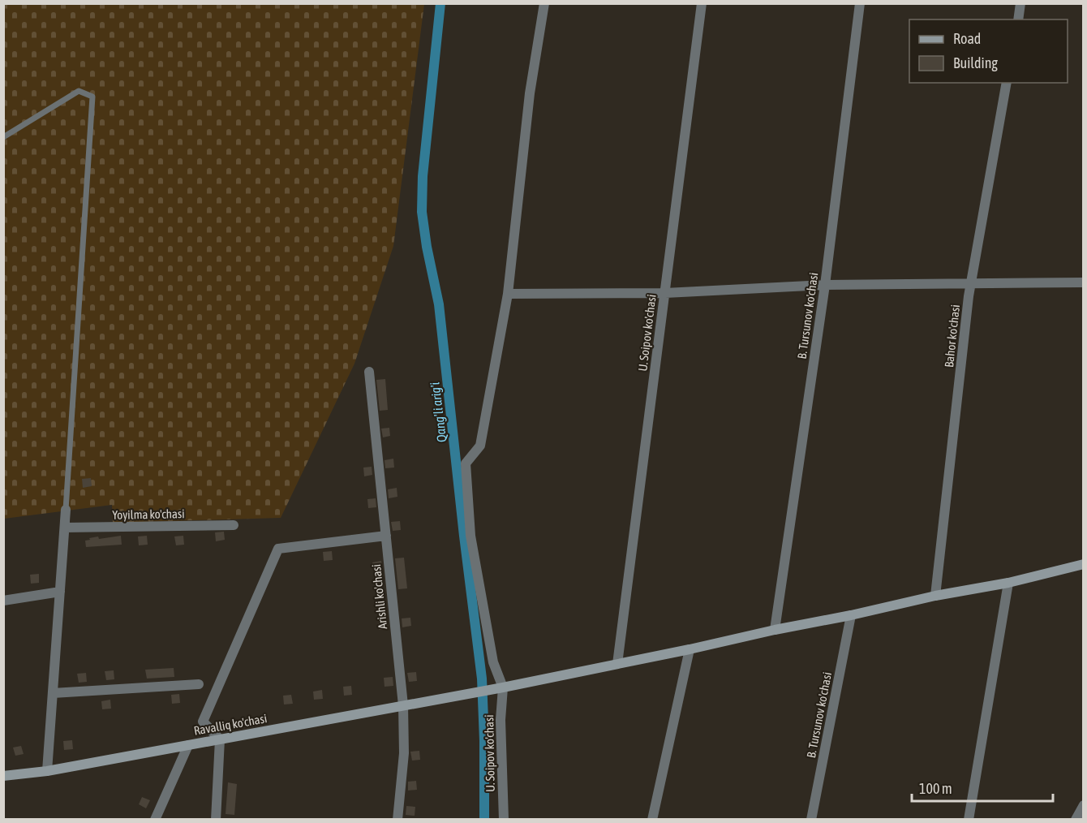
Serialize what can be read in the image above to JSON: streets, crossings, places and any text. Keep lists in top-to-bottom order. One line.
{"streets":{"street":["B. Tursunov ko'chasi","U. Soipov ko'chasi","Bahor ko'chasi","Yoyilma ko'chasi","Arishli ko'chasi","Ravalliq ko'chasi"]},"crossings":[["B. Tursunov ko'chasi","Ravalliq ko'chasi"],["U. Soipov ko'chasi","Ravalliq ko'chasi"],["Bahor ko'chasi","Ravalliq ko'chasi"],["Arishli ko'chasi","Ravalliq ko'chasi"]],"water":["Qang'li arig'i"],"legend":["Road","Building"],"scale_bar":"100 m"}
